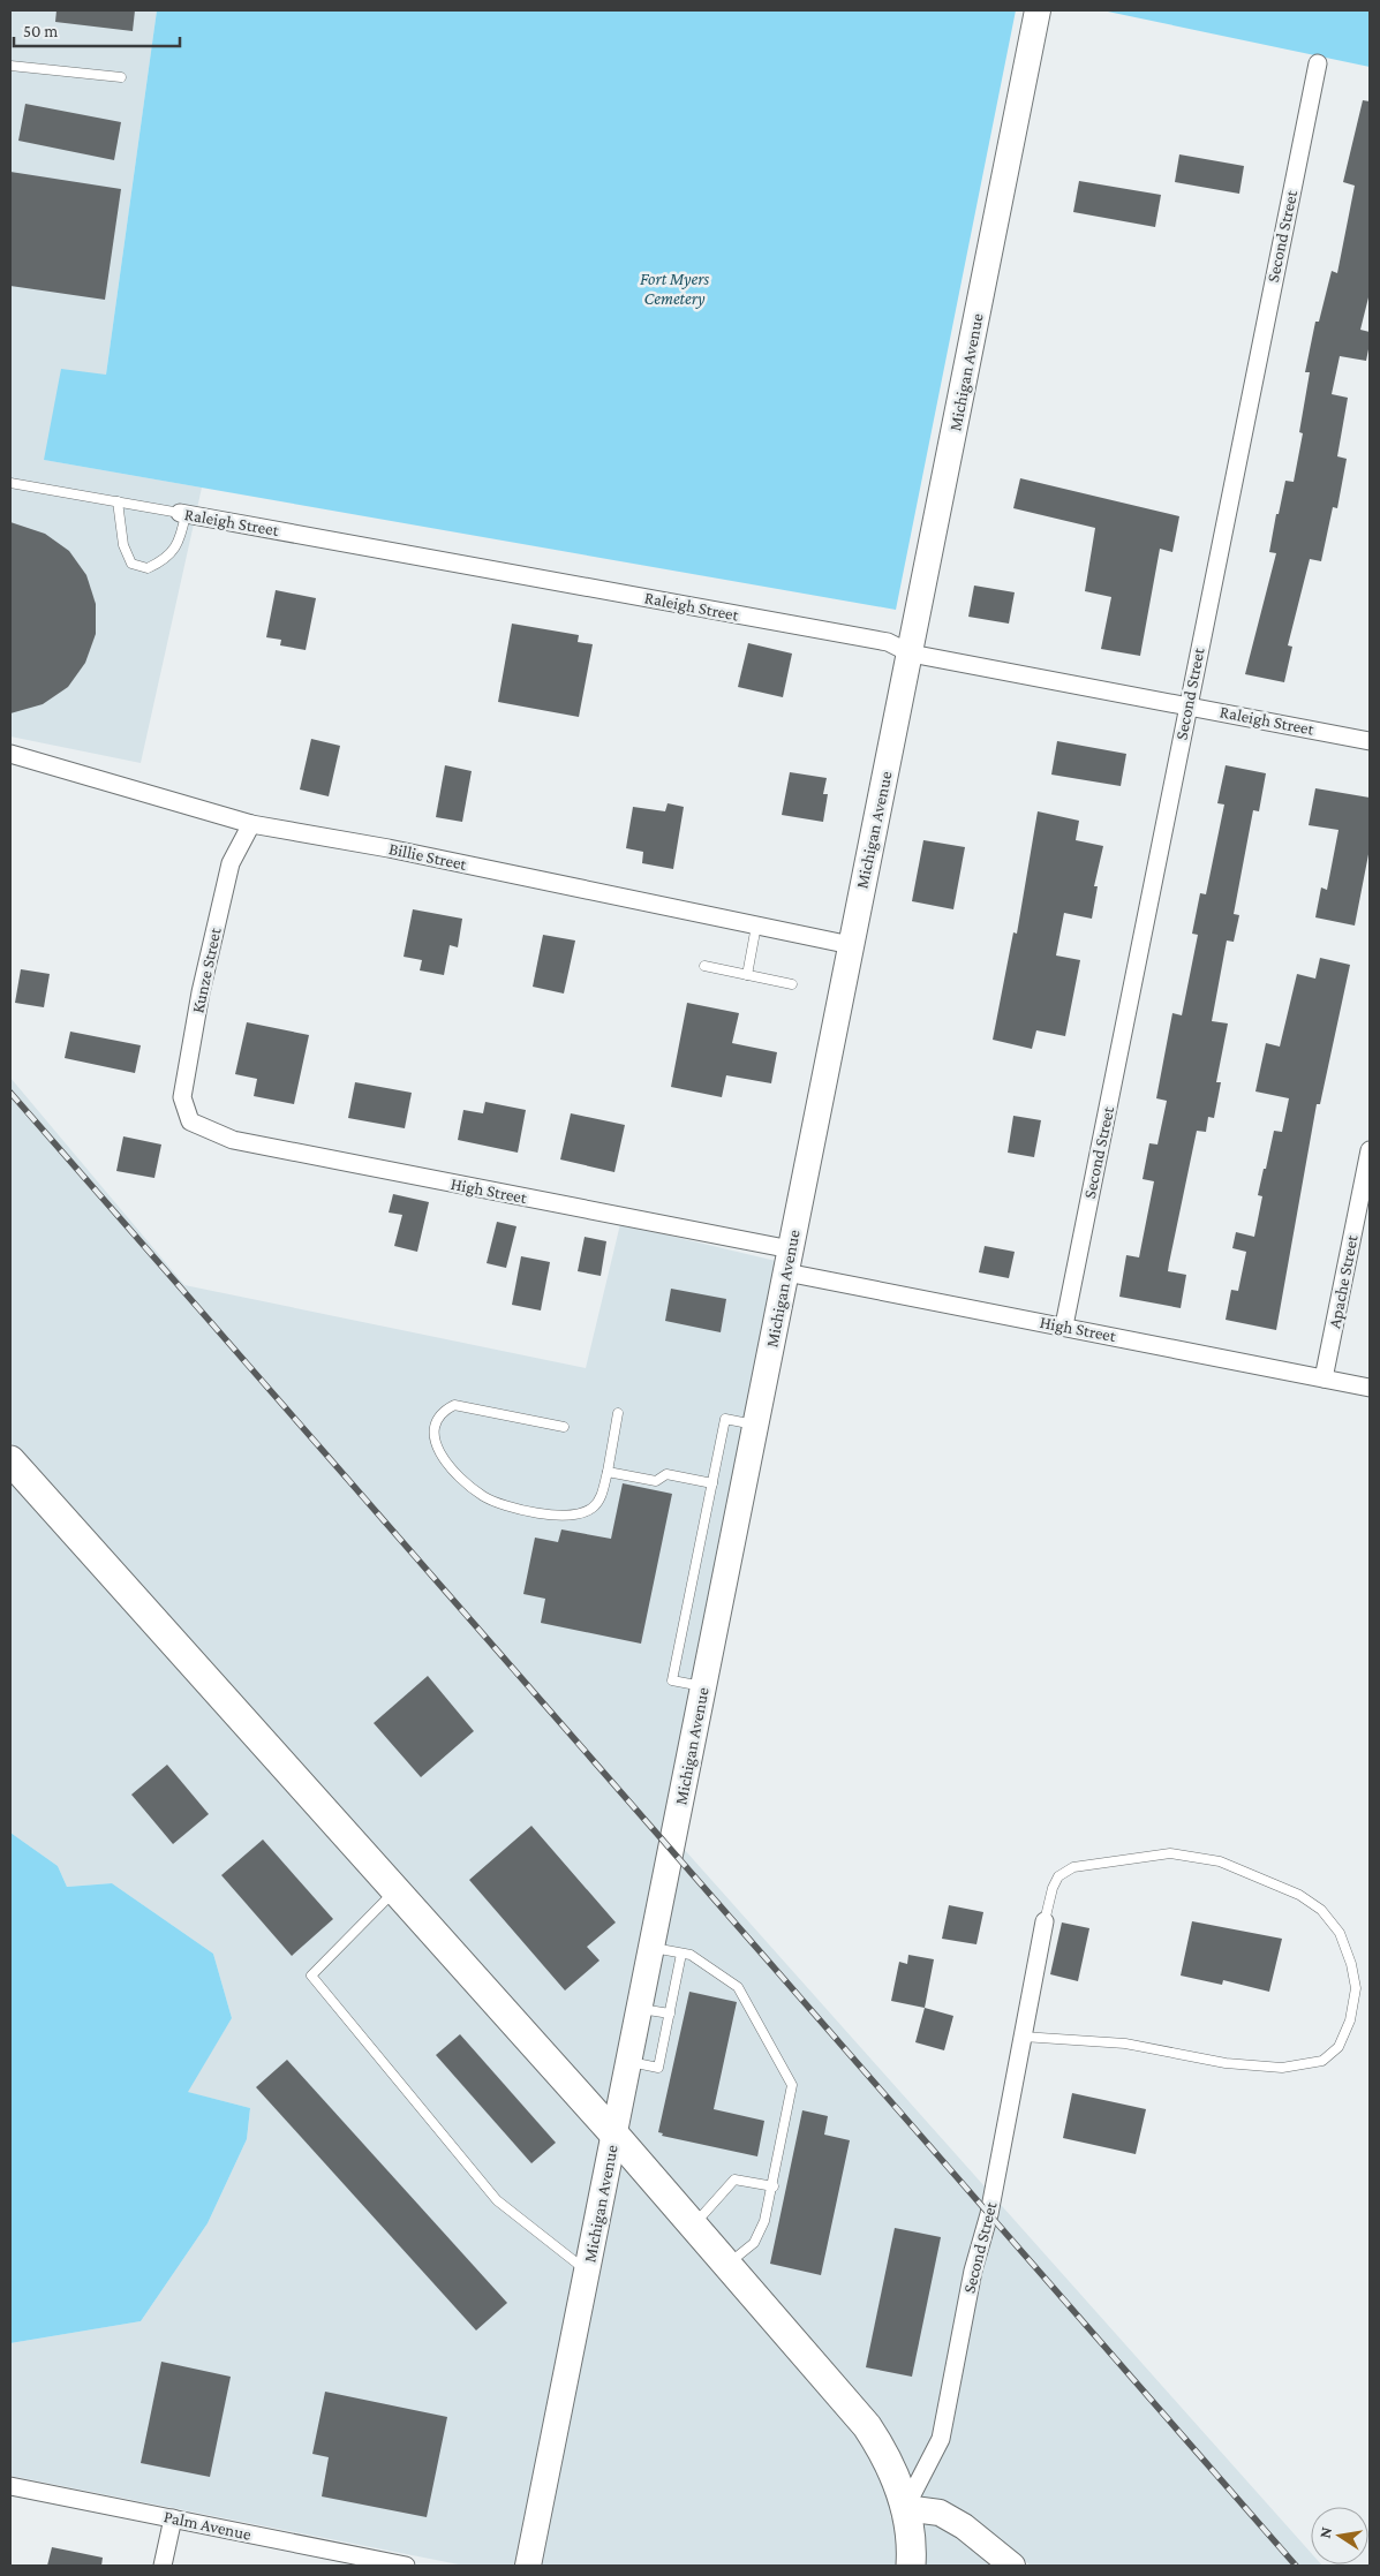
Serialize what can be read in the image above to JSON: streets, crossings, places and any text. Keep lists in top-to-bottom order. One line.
{"streets":{"street":["Second Street","Michigan Avenue","Raleigh Street","Billie Street","Kunze Street","High Street","Apache Street","Palm Avenue"]},"crossings":[["Second Street","Raleigh Street"],["Second Street","High Street"],["Michigan Avenue","Raleigh Street"],["Michigan Avenue","Billie Street"],["Michigan Avenue","High Street"],["Billie Street","Kunze Street"],["Kunze Street","High Street"],["High Street","Apache Street"]],"parks":["Fort Myers Cemetery"],"scale_bar":"50 m","north":"left"}
